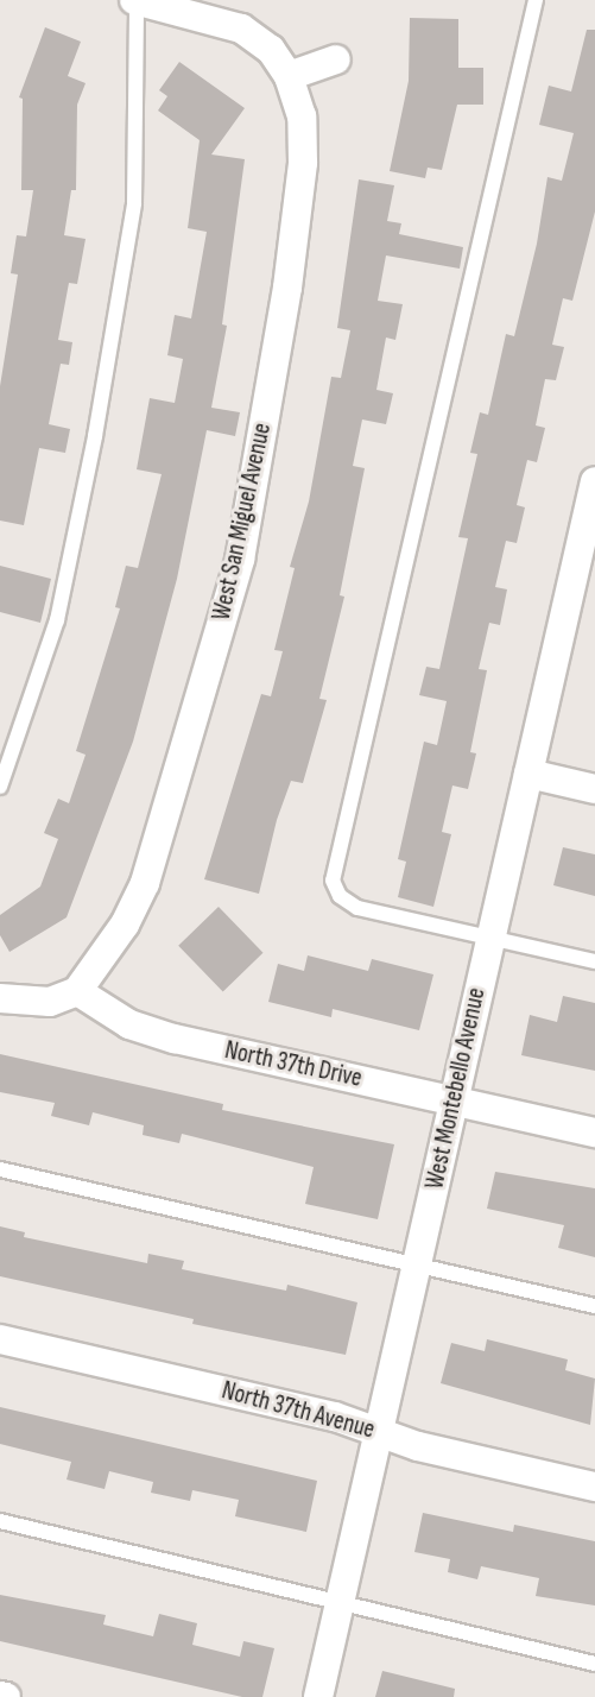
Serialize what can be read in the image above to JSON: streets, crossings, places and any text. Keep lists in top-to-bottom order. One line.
{"streets":{"street":["West San Miguel Avenue","North 37th Drive","West Montebello Avenue","North 37th Avenue"]},"crossings":[["West San Miguel Avenue","North 37th Drive"],["North 37th Drive","West Montebello Avenue"],["West Montebello Avenue","North 37th Avenue"]]}
